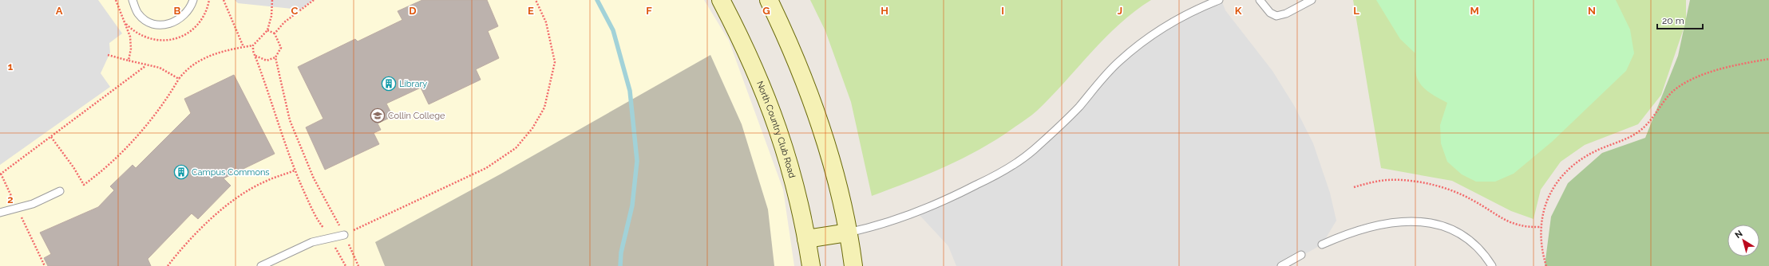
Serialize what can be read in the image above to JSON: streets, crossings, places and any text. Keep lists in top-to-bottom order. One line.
{"streets":{"main road":["North Country Club Road"]},"places":{"building":["Library","Campus Commons"],"school or university":["Collin College"]},"scale_bar":"20 m","north":"top left","grid":{"columns":["A","B","C","D","E","F","G","H","I","J","K","L","M","N"],"rows":["1","2"]}}
